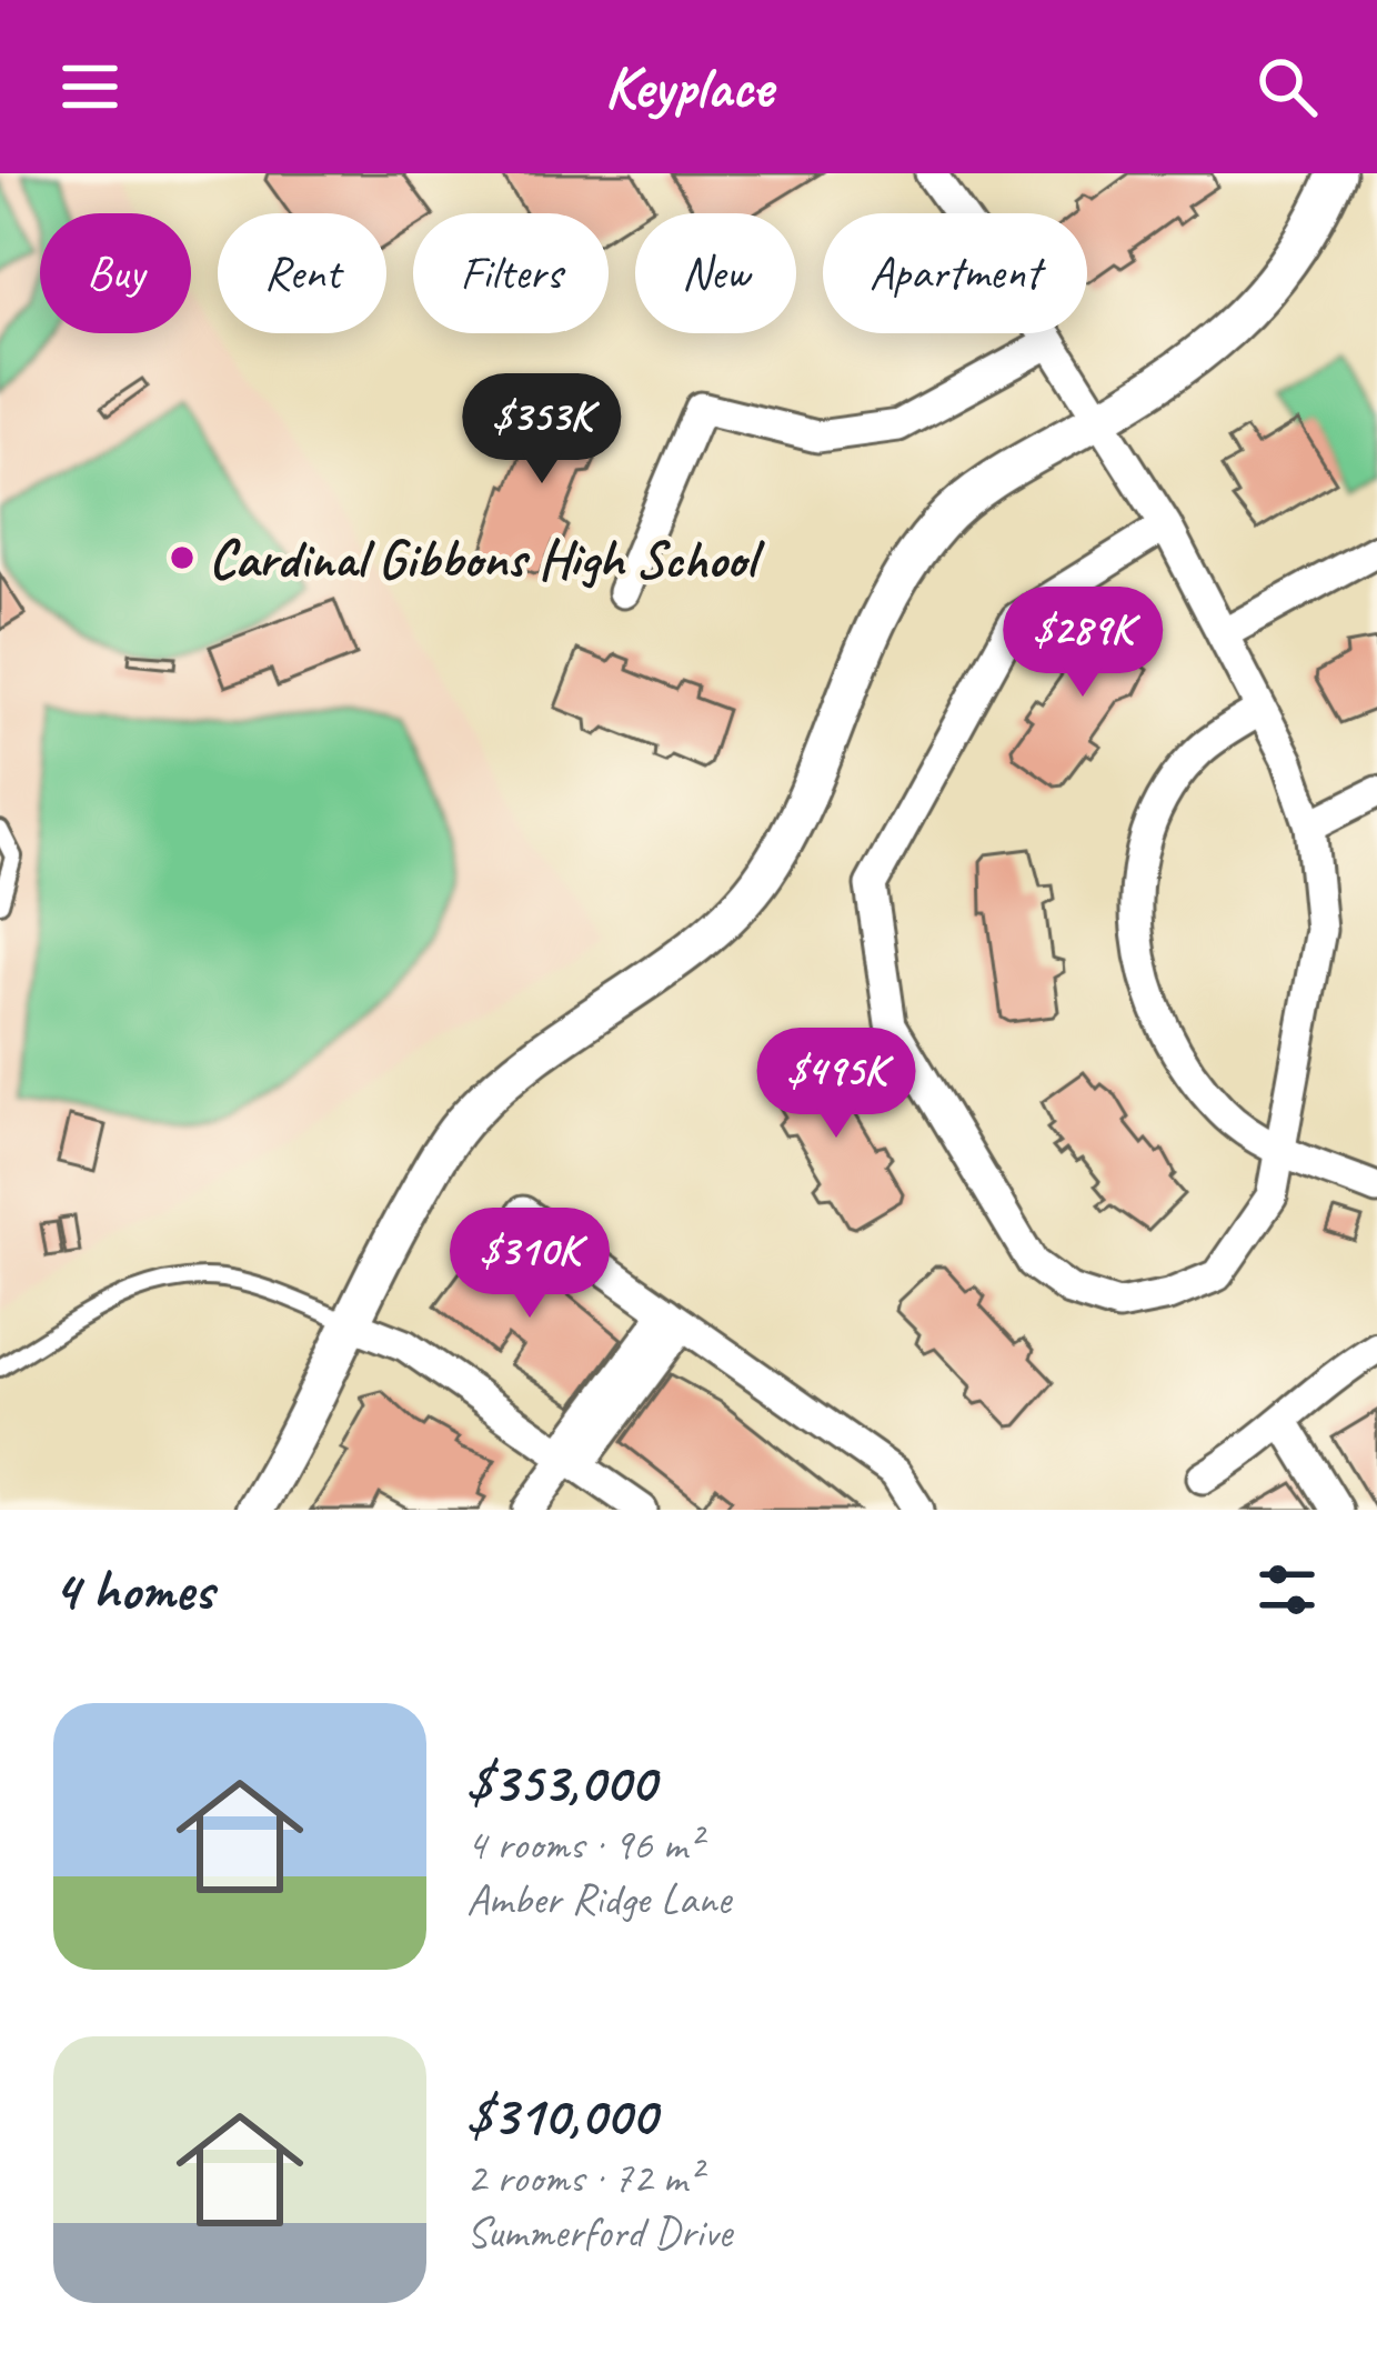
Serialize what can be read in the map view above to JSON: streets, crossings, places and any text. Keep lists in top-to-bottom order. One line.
{"places":["Cardinal Gibbons High School"],"page":{"header":"Keyplace","chip":["Buy","Rent","Filters","New","Apartment"],"price":["$353K","$289K","$495K","$310K"],"heading":"4 homes","list":[{"name":"$353,000","note":"4 rooms · 96 m² · Amber Ridge Lane"},{"name":"$310,000","note":"2 rooms · 72 m² · Summerford Drive"}]}}
